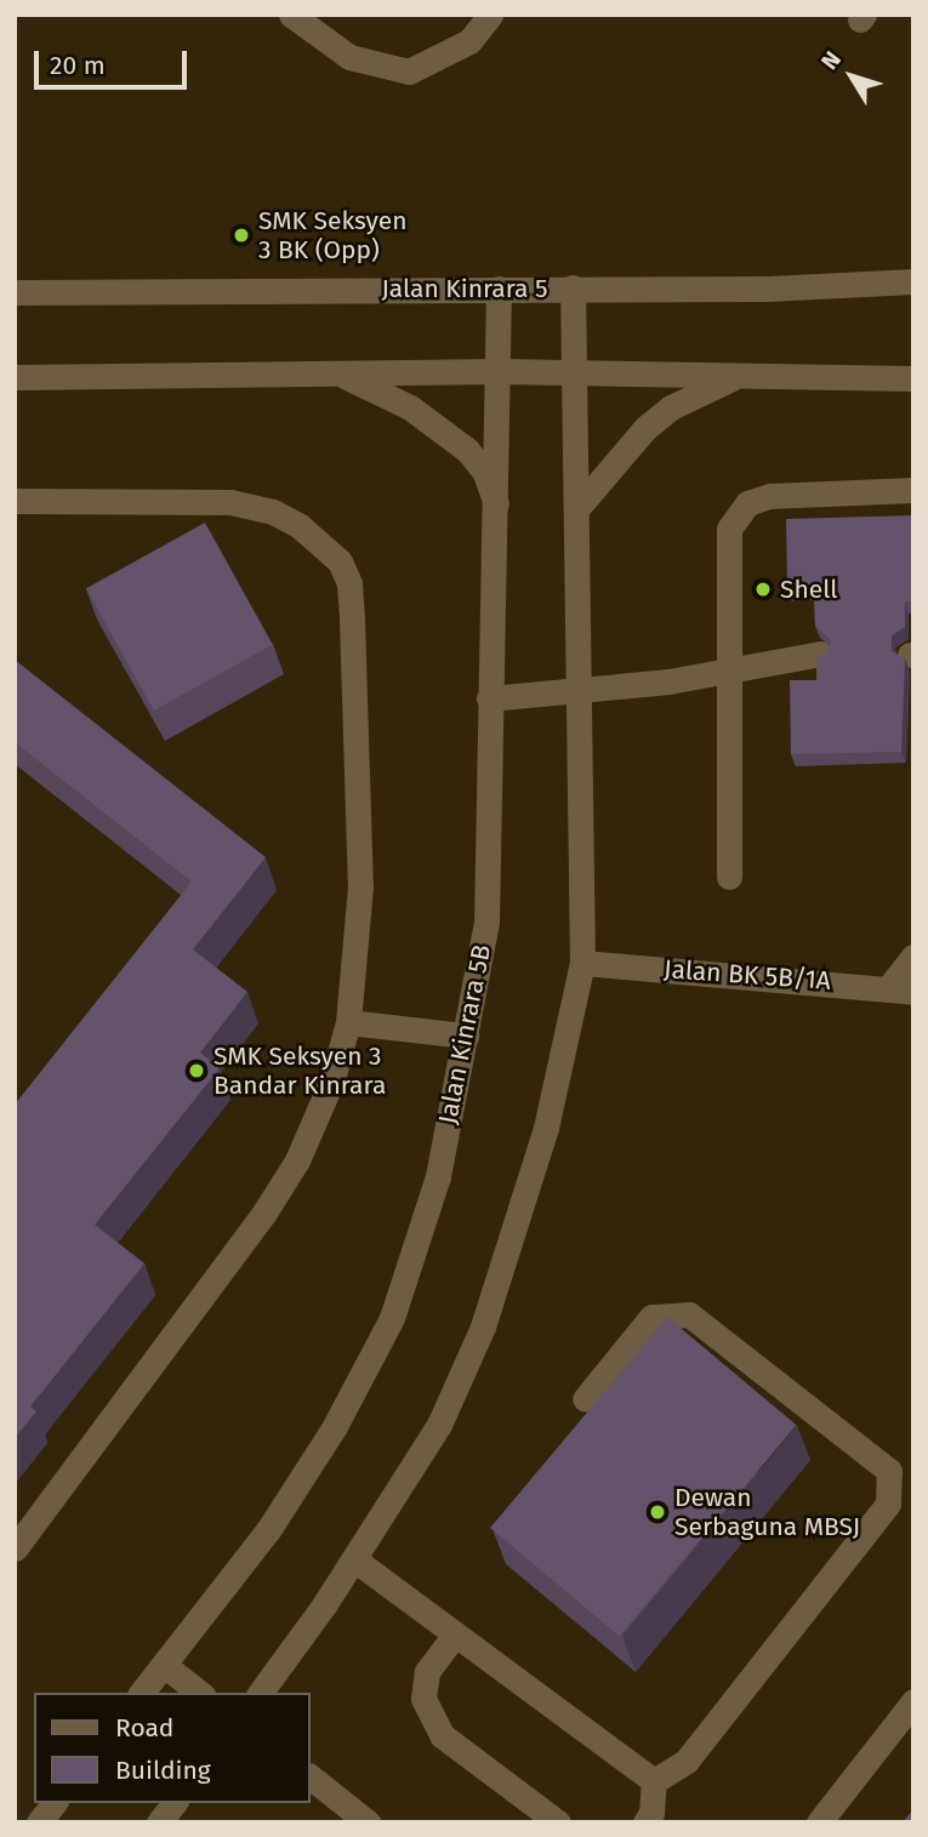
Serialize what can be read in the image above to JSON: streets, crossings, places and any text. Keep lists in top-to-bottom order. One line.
{"streets":{"street":["Jalan Kinrara 5","Jalan BK 5B/1A","Jalan Kinrara 5B"]},"crossings":[["Jalan Kinrara 5","Jalan Kinrara 5B"]],"places":["SMK Seksyen 3 BK (Opp)","Shell","SMK Seksyen 3 Bandar Kinrara","Dewan Serbaguna MBSJ"],"legend":["Road","Building"],"scale_bar":"20 m","north":"top left"}
